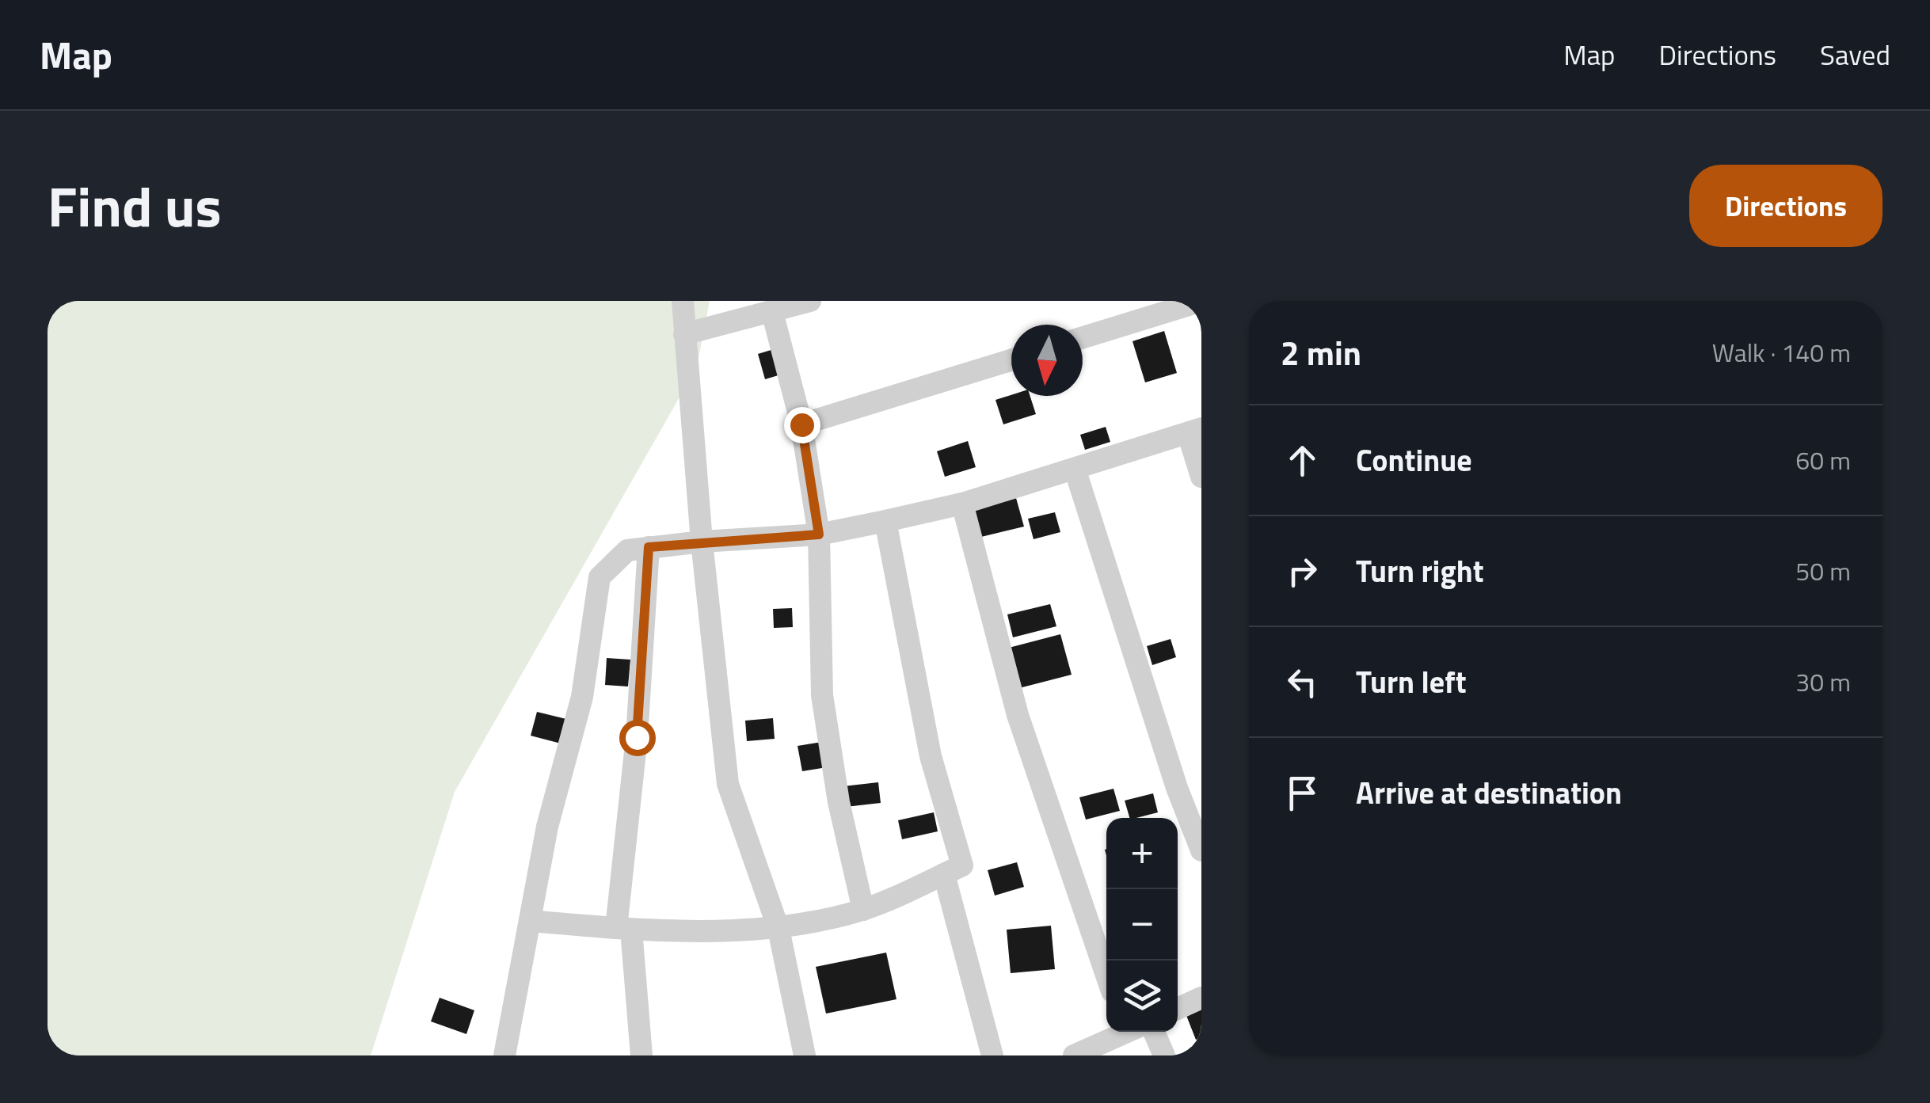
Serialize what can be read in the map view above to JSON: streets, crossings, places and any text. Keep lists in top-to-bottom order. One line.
{"north":"bottom","page":{"header":"Map","nav":["Map","Directions","Saved"],"title":"Find us","buttons":"Directions","heading":["2 min","Walk · 140 m"],"list":[["Continue","60 m"],["Turn right","50 m"],["Turn left","30 m"],"Arrive at destination"],"map_buttons":["+","−"]}}
